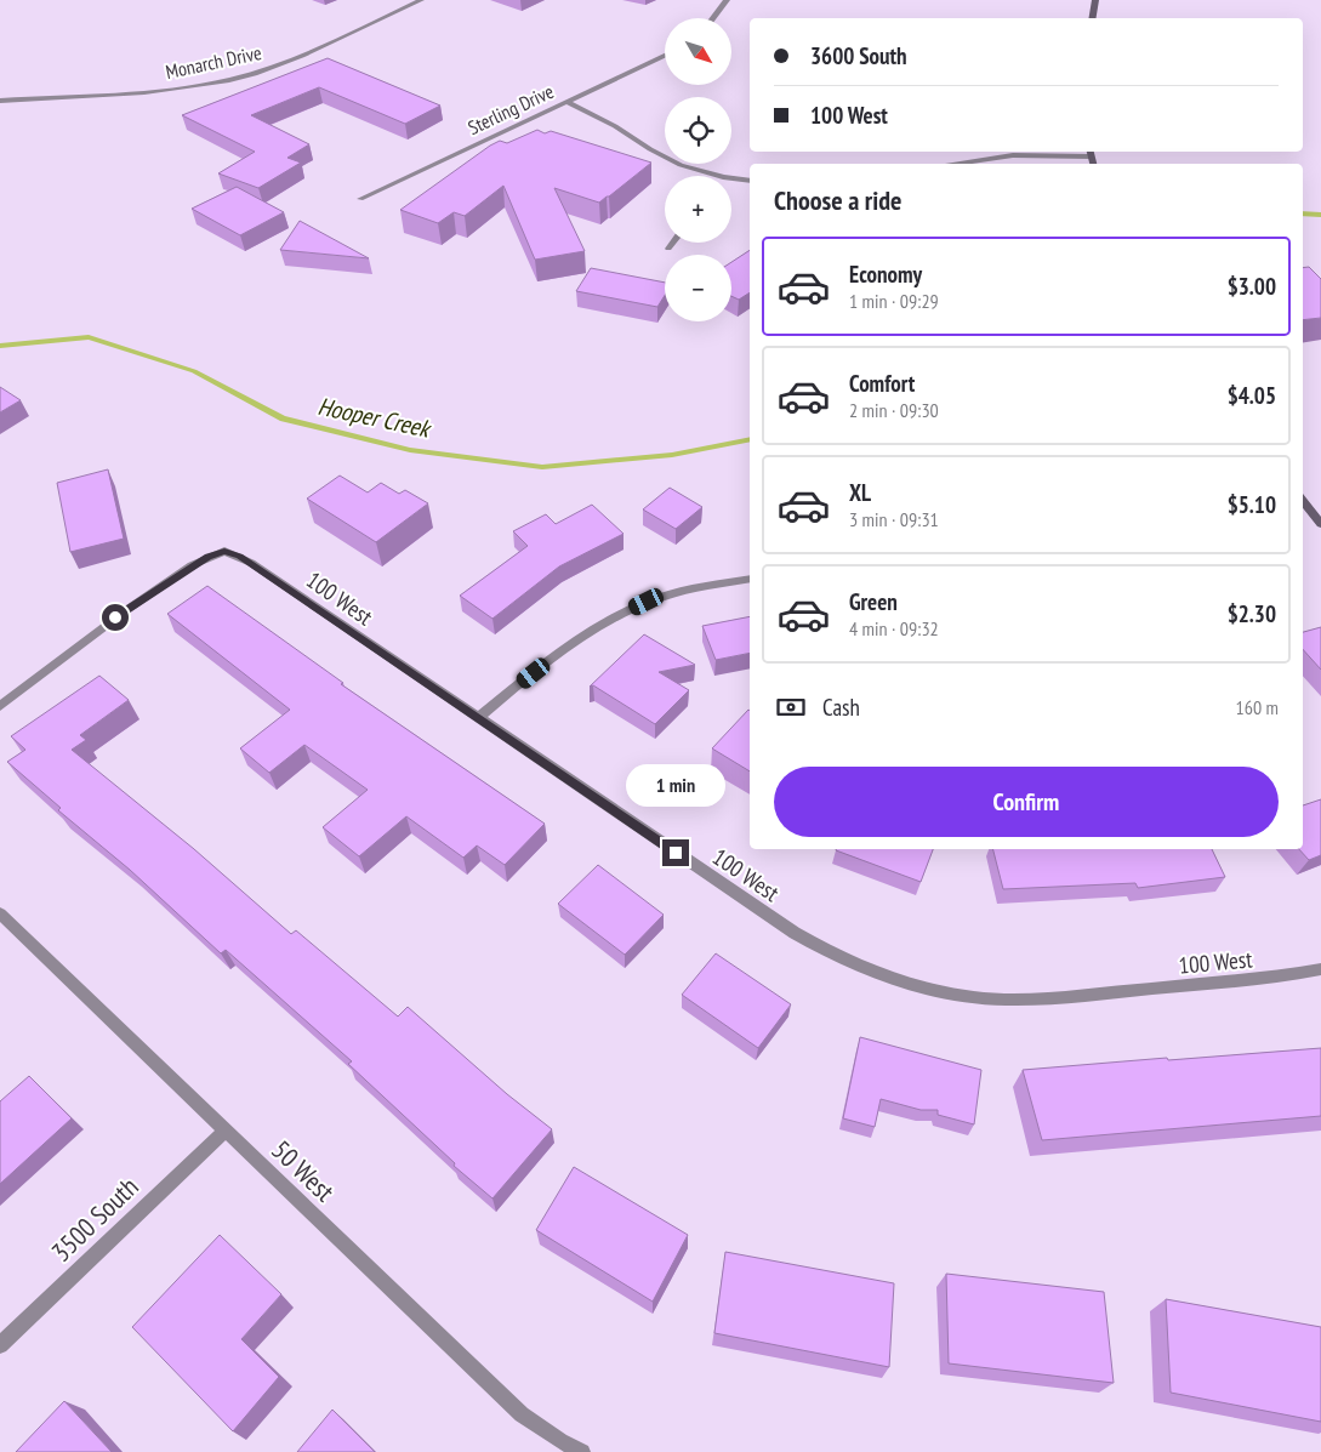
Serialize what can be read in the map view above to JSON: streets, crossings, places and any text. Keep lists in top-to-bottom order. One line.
{"streets":{"street":["Monarch Drive","Sterling Drive","100 West","50 West","3500 South"]},"crossings":[["50 West","3500 South"]],"water":["Hooper Creek"],"north":"bottom right","page":{"map_buttons":["+","−"],"banner":["3600 South","100 West"],"heading":"Choose a ride","list":[{"name":"Economy","note":"1 min · 09:29","value":"$3.00"},{"name":"Comfort","note":"2 min · 09:30","value":"$4.05"},{"name":"XL","note":"3 min · 09:31","value":"$5.10"},{"name":"Green","note":"4 min · 09:32","value":"$2.30"}],"pay":["Cash","160 m"],"buttons":"Confirm","bubble":"1 min"}}
